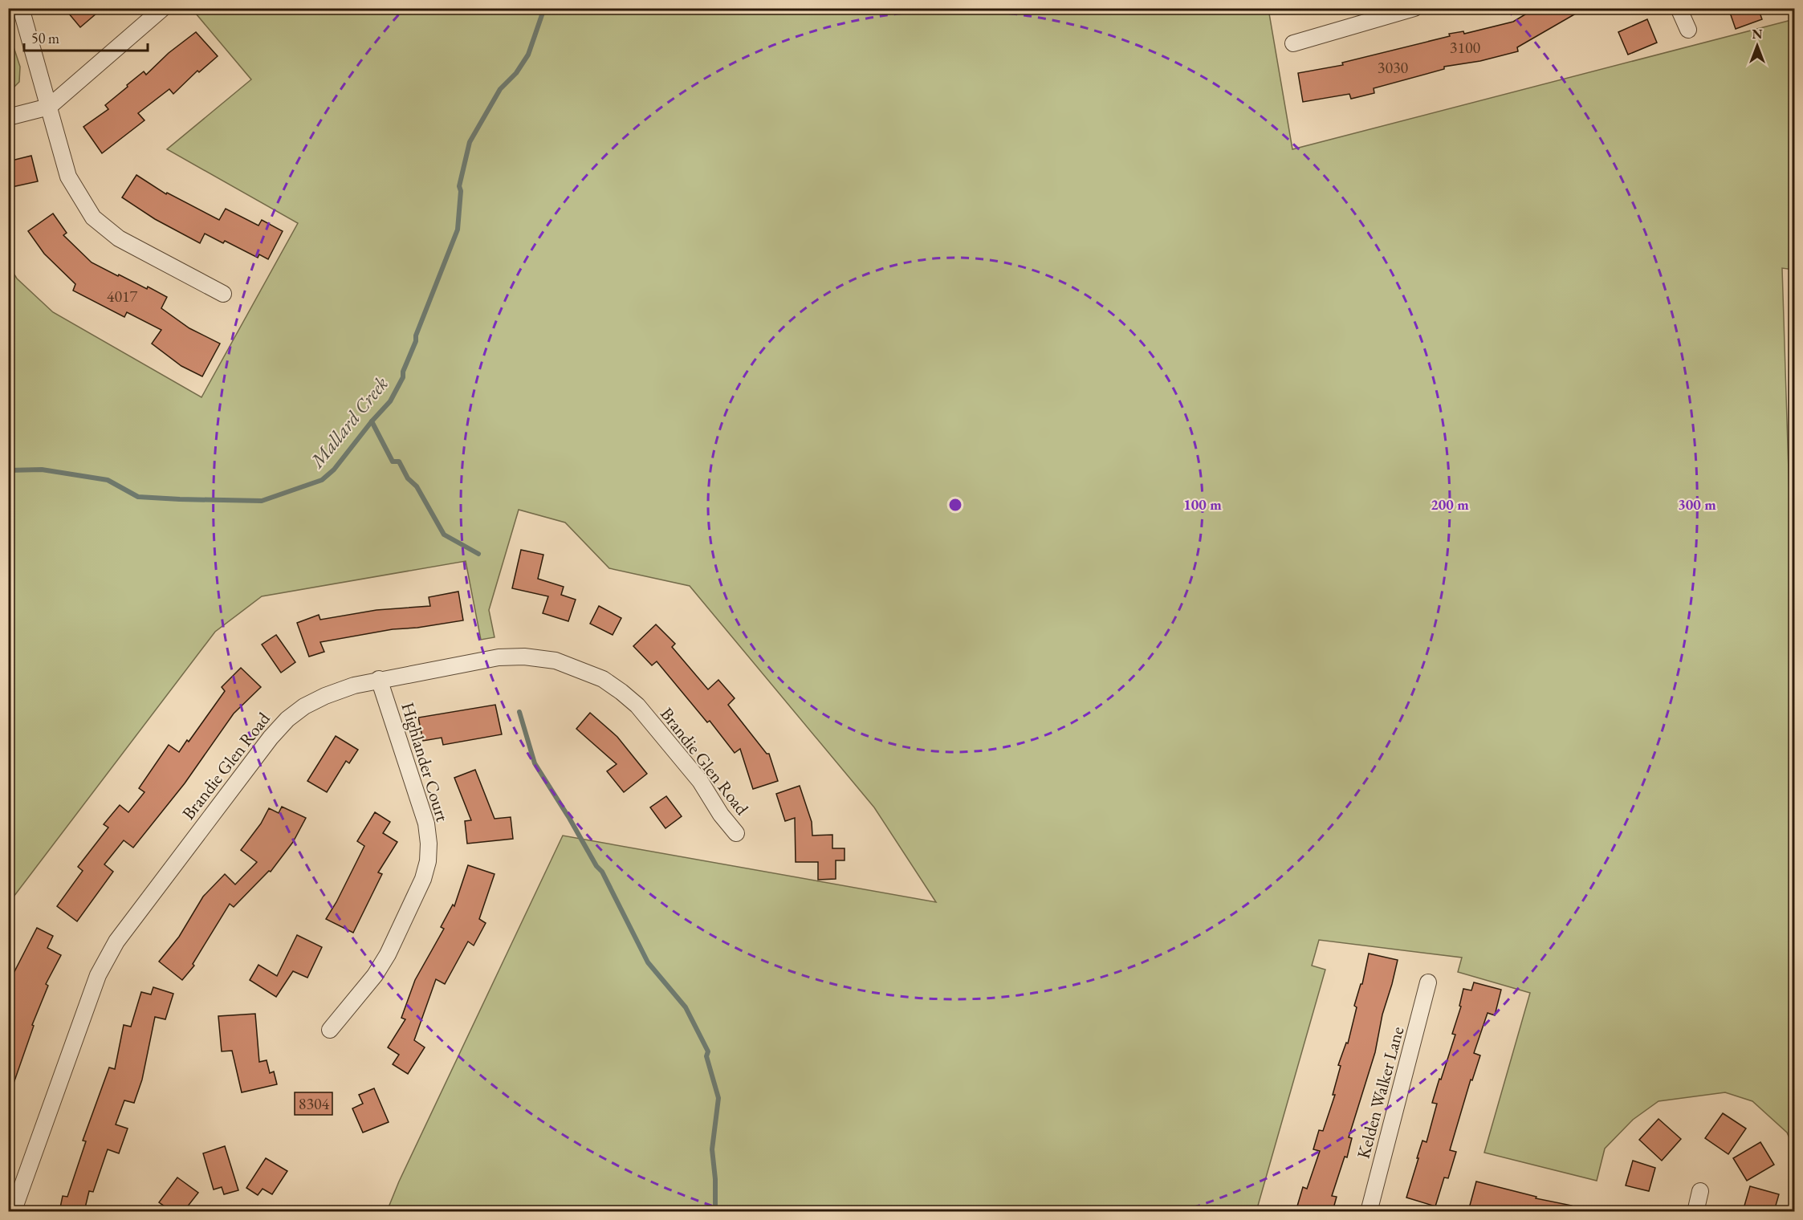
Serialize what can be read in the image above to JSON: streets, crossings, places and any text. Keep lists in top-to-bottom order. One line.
{"streets":{"street":["Brandie Glen Road","Highlander Court","Kelden Walker Lane"]},"crossings":[["Brandie Glen Road","Highlander Court"]],"water":["Mallard Creek"],"house_numbers":["3100","3030","4017","8304"],"scale_bar":"50 m","north":"top","rings":["100 m","200 m","300 m"]}
